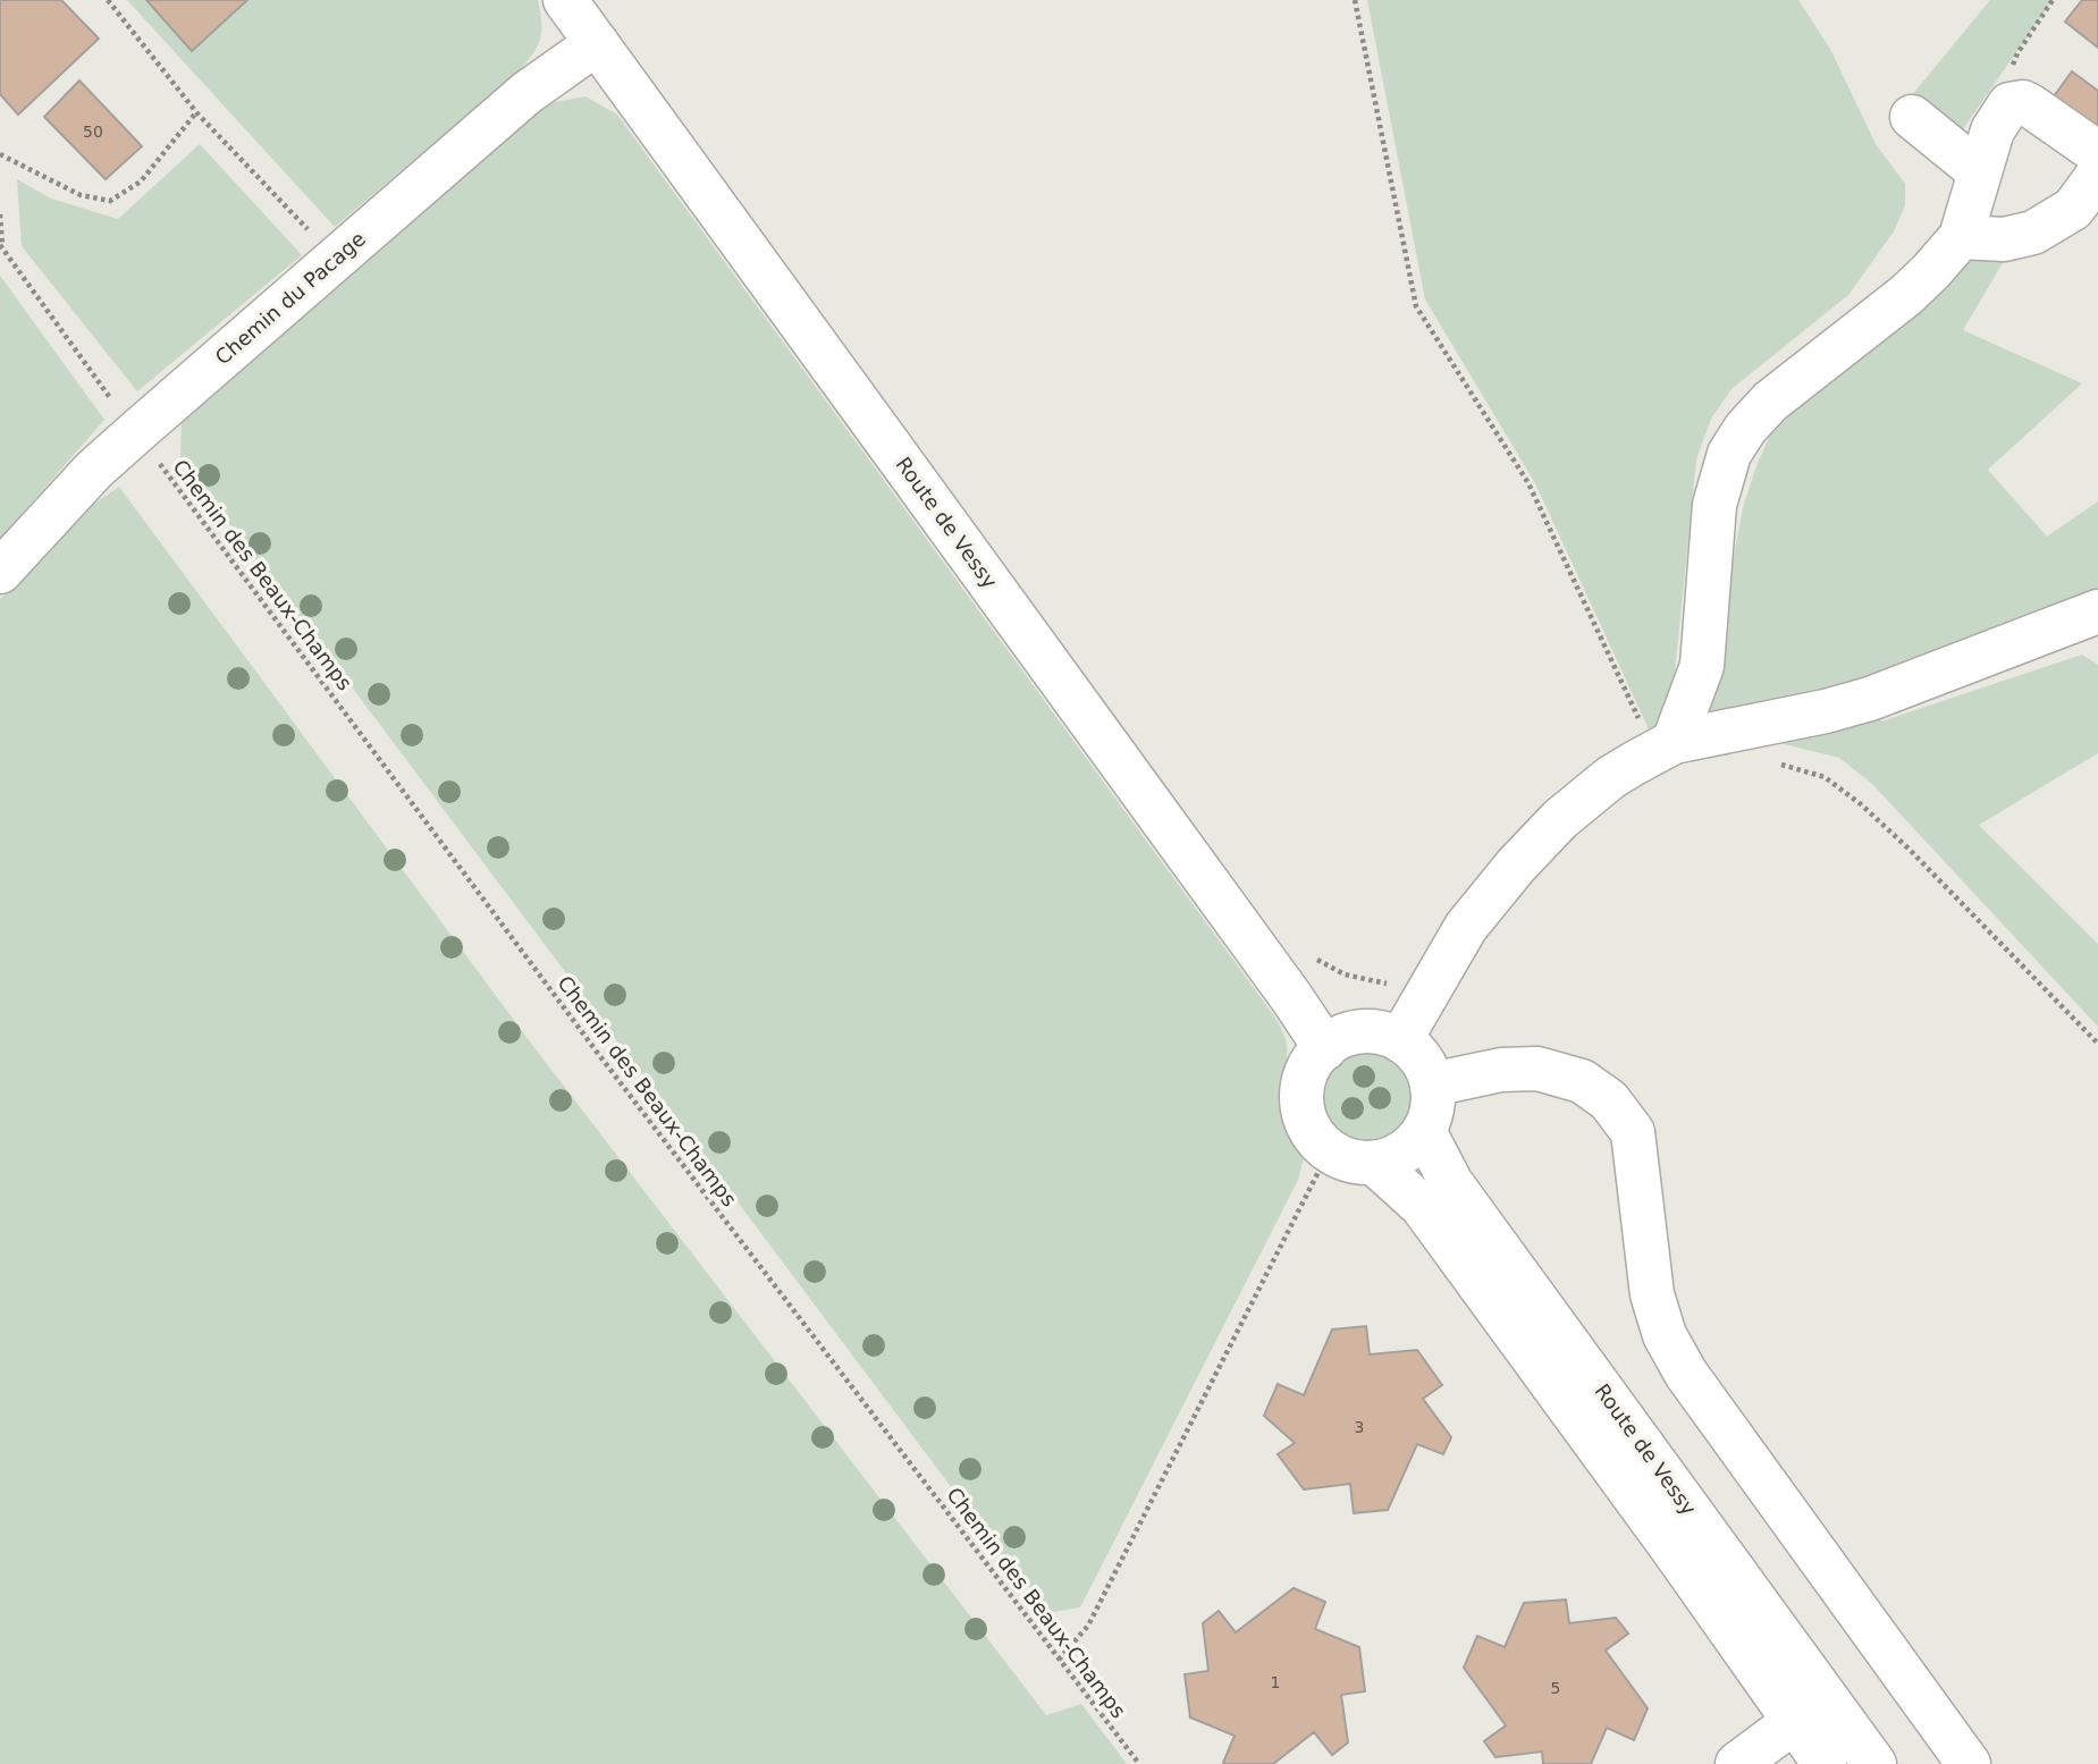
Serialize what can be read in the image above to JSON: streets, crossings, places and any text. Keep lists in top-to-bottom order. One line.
{"streets":{"street":["Chemin du Pacage","Route de Vessy"],"path":["Chemin des Beaux-Champs"]},"crossings":[["Chemin du Pacage","Route de Vessy"],["Chemin du Pacage","Chemin des Beaux-Champs"]],"house_numbers":["50","3","1","5"]}
